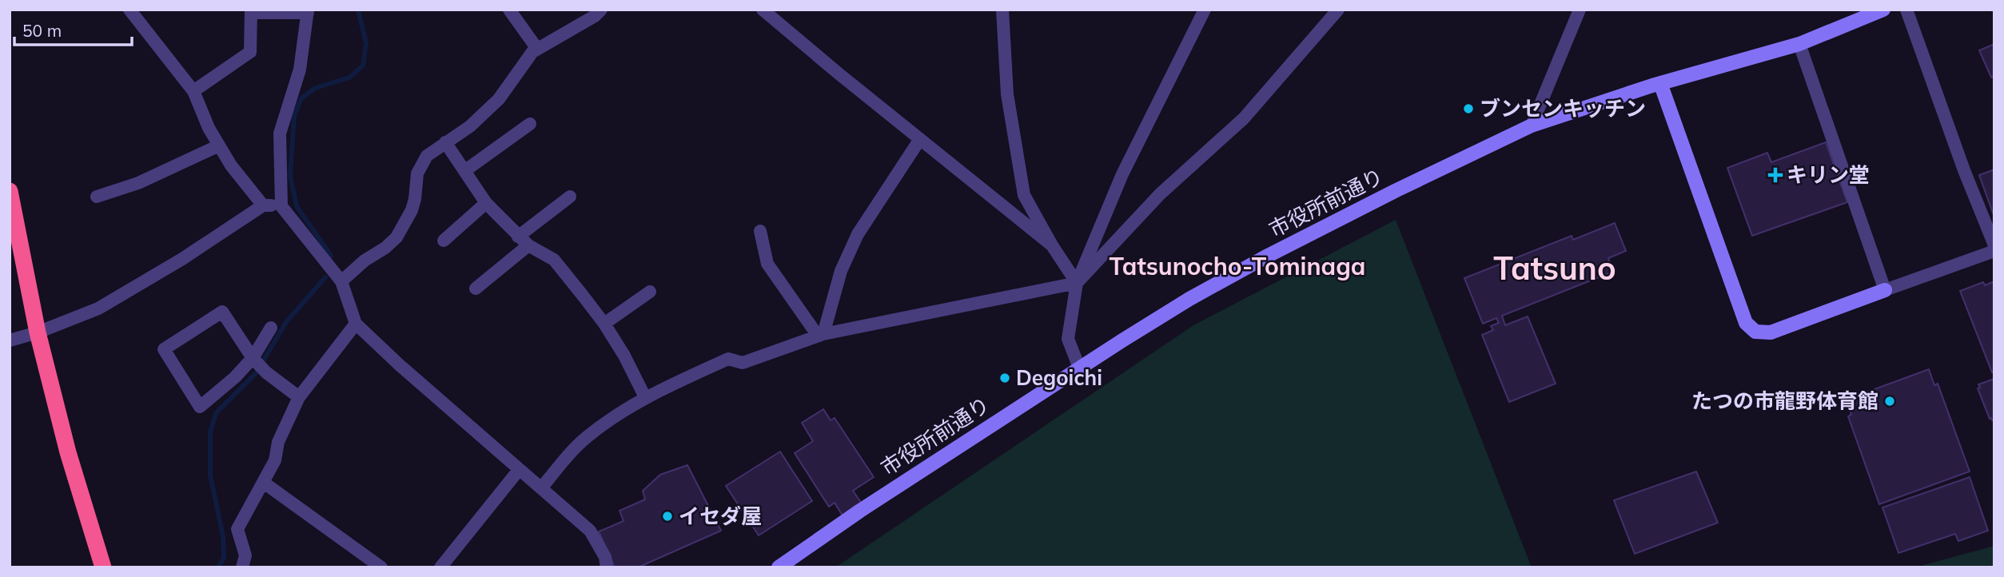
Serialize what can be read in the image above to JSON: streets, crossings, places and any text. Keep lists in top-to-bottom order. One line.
{"streets":{"street":["市役所前通り"]},"districts":["Tatsunocho-Tominaga","Tatsuno"],"places":{"other":["ブンセンキッチン","Degoichi","たつの市龍野体育館","イセダ屋"],"health":["キリン堂"]},"scale_bar":"50 m"}
